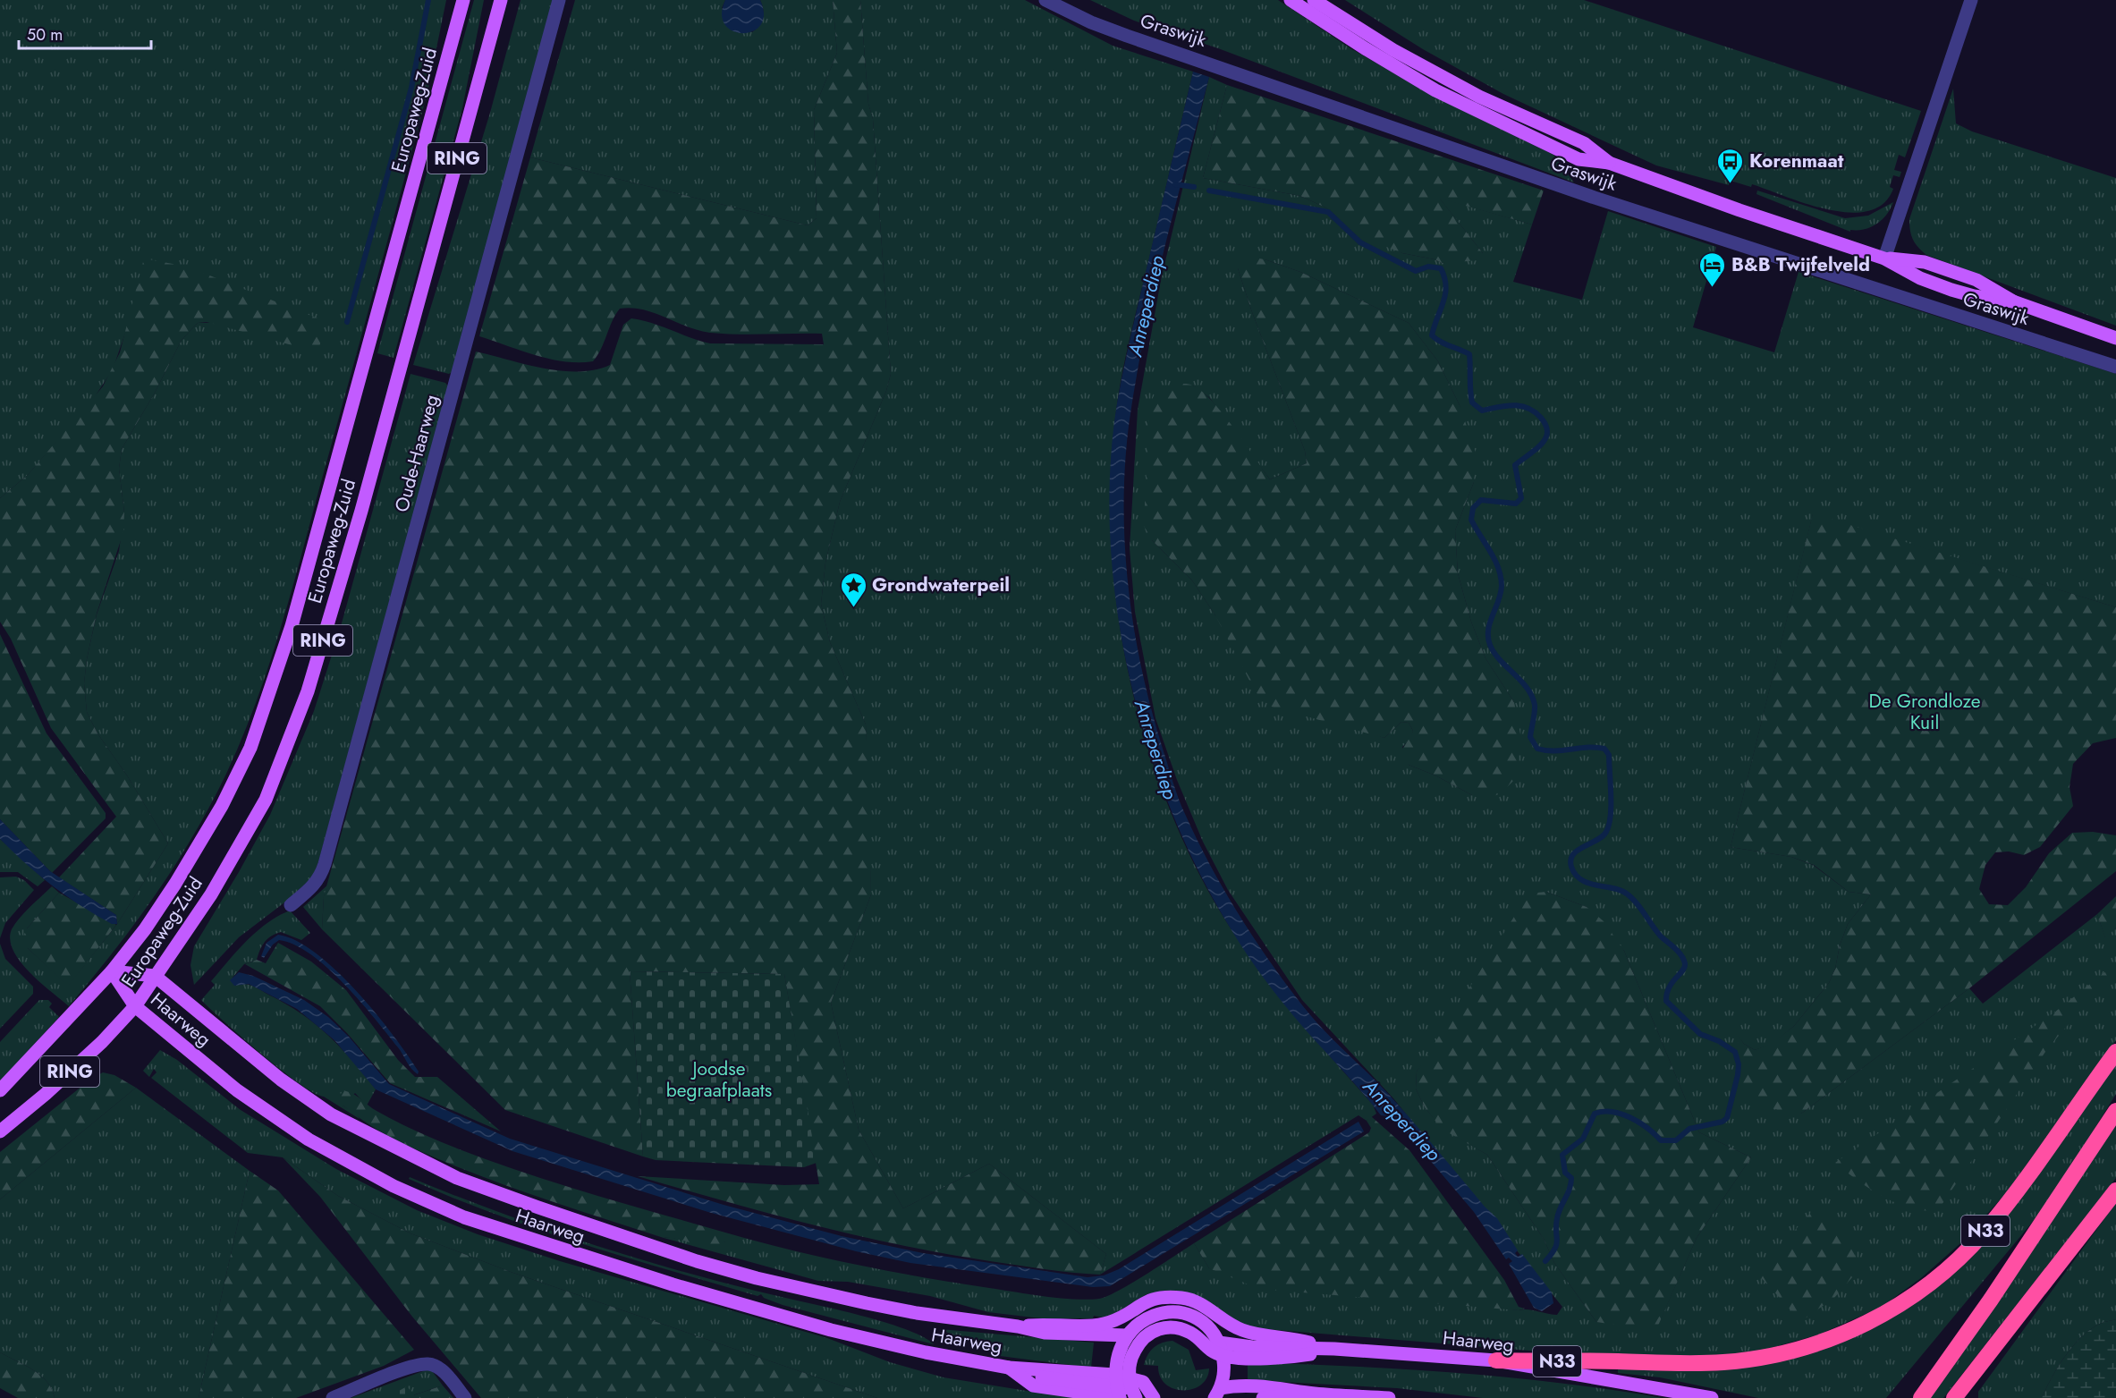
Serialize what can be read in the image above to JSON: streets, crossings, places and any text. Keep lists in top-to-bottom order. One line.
{"streets":{"highway":["N33"],"main road":["Graswijk","Europaweg-Zuid","RING","Haarweg"],"street":["Oude-Haarweg"]},"crossings":[["Europaweg-Zuid","Haarweg"],["Haarweg","N33"]],"water":["Anreperdiep"],"parks":["De Grondloze Kuil","Joodse begraafplaats"],"places":{"bus stop":["Korenmaat"],"hotel":["B&B Twijfelveld"],"place":["Grondwaterpeil"]},"scale_bar":"50 m"}
